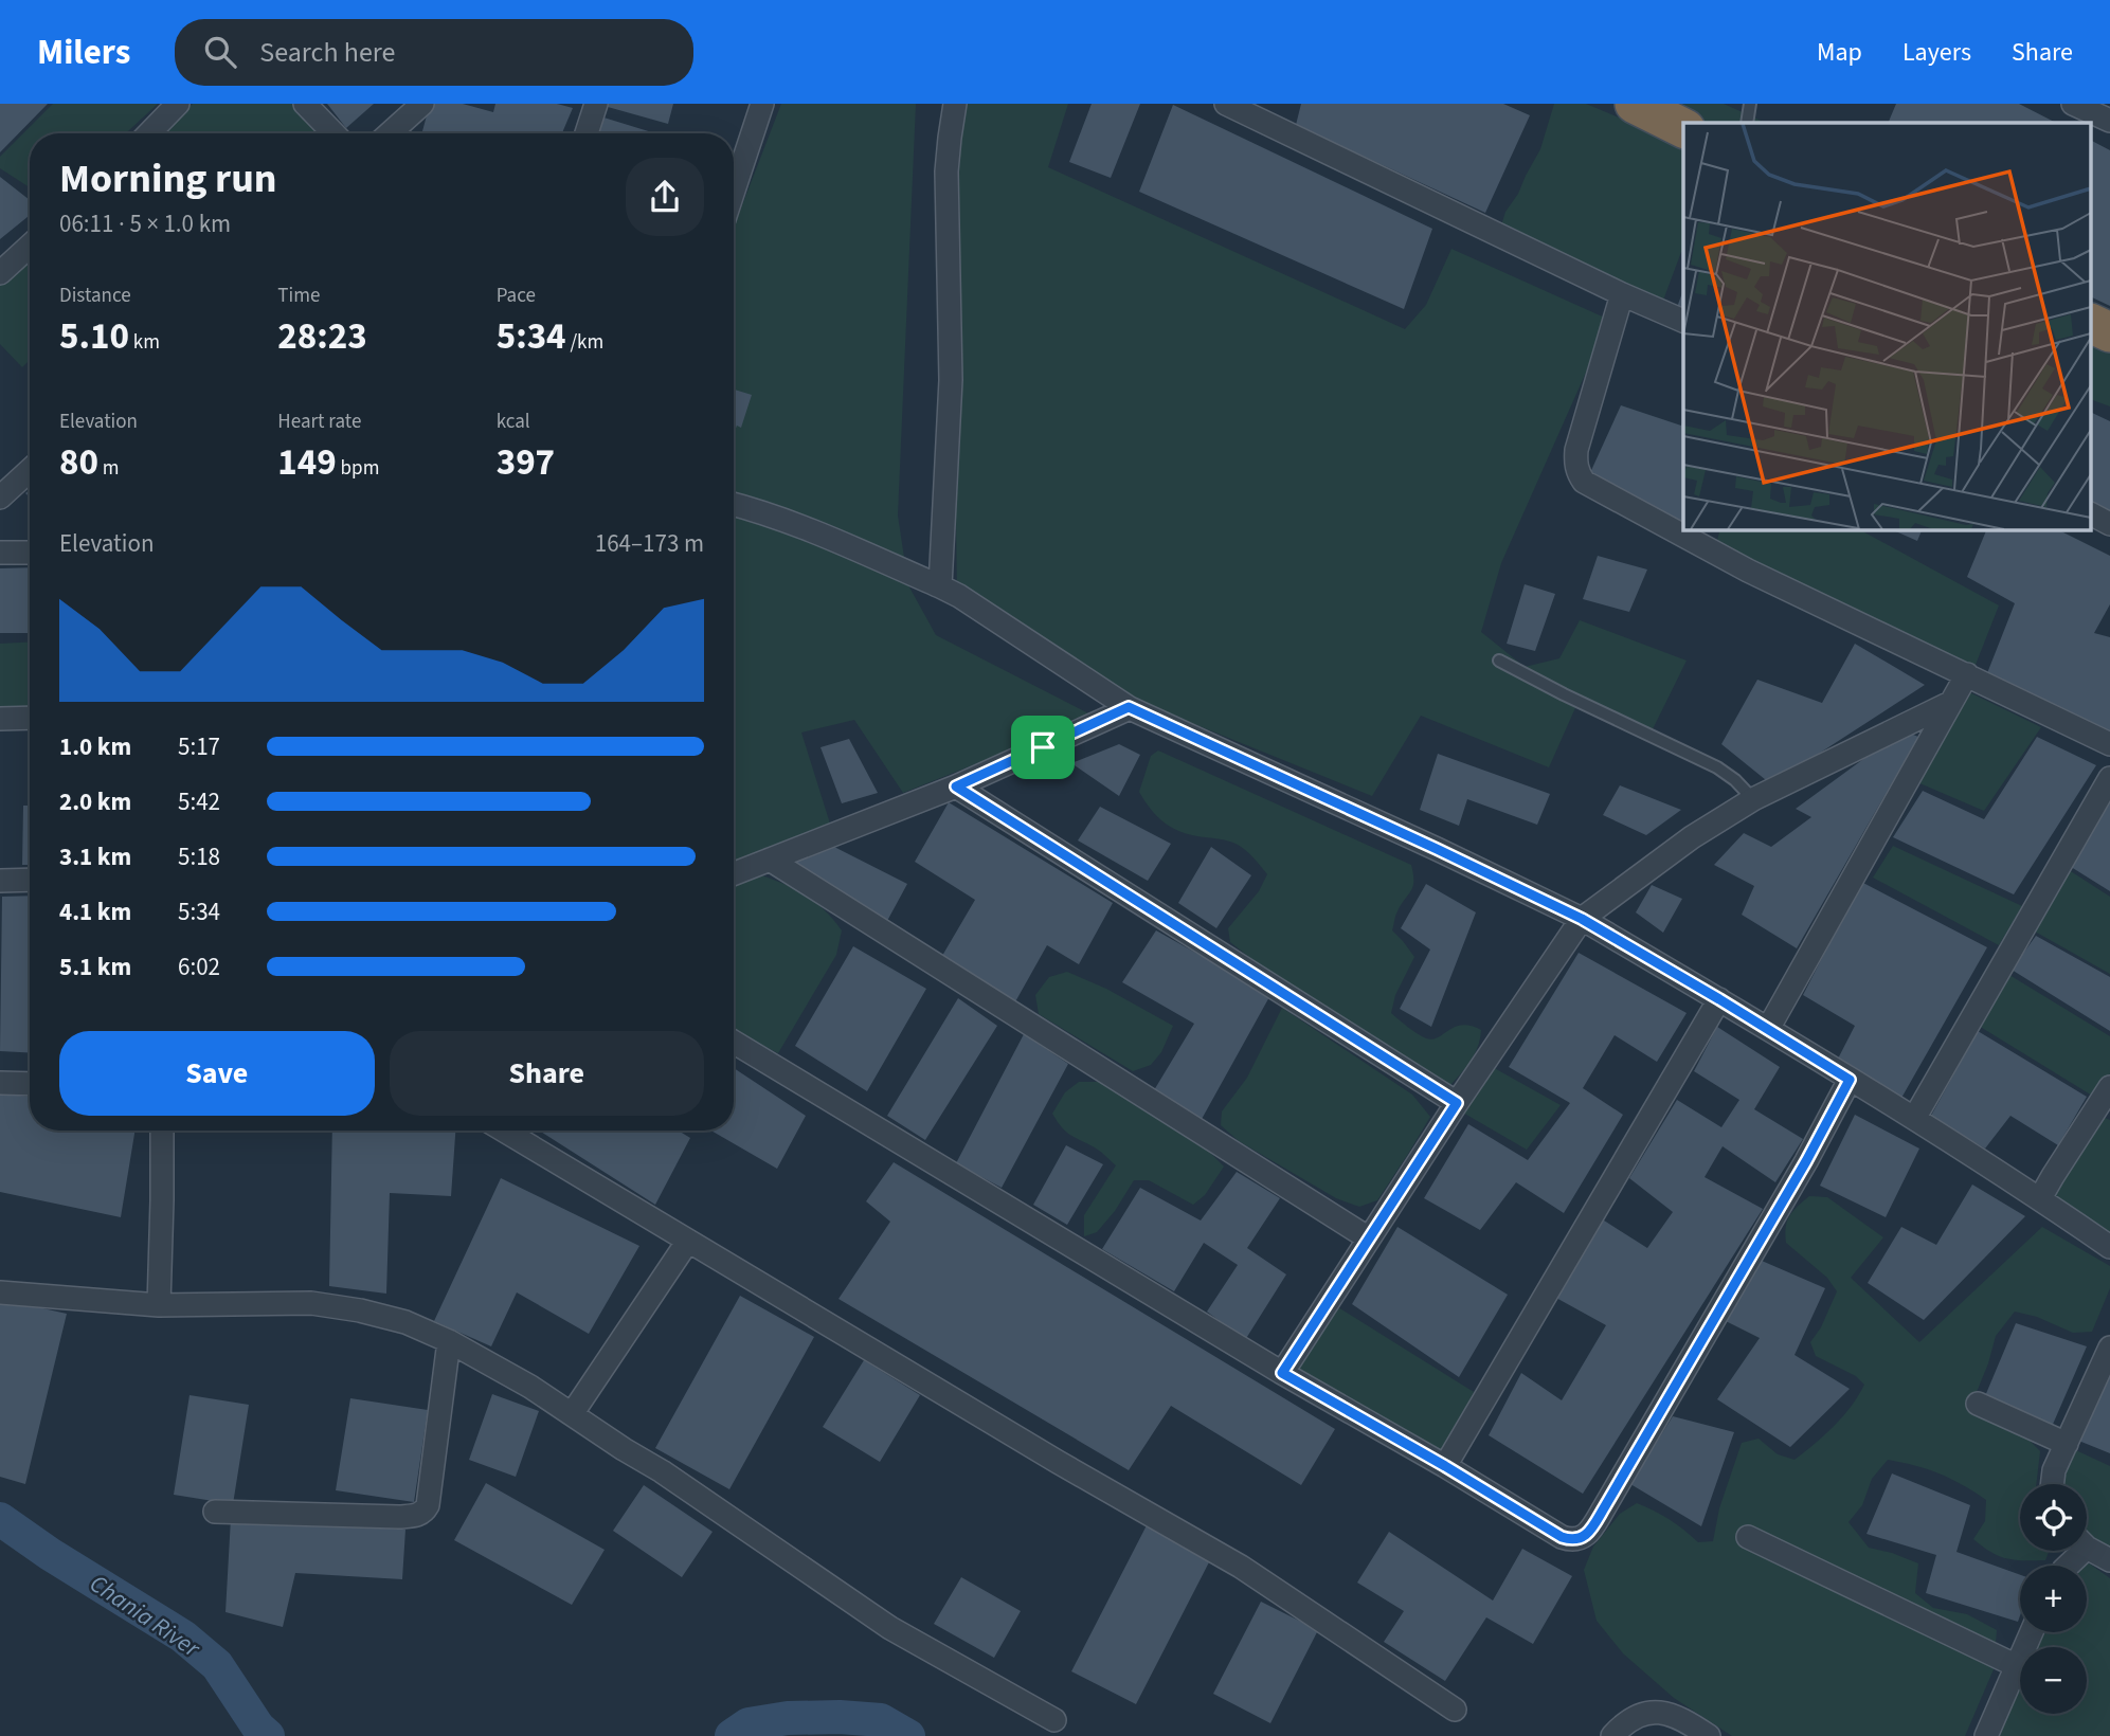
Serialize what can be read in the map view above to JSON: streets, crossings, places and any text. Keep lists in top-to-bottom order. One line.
{"water":["Chania River"],"page":{"header":"Milers","search":"Search here","nav":["Map","Layers","Share"],"heading":["Morning run","06:11 · 5 × 1.0 km"],"stats":[["Distance","5.10 km"],["Time","28:23"],["Pace","5:34 /km"],["Elevation","80 m"],["Heart rate","149 bpm"],["kcal","397"]],"chart":["Elevation","164–173 m"],"list":[{"name":"1.0 km","note":"5:17"},{"name":"2.0 km","note":"5:42"},{"name":"3.1 km","note":"5:18"},{"name":"4.1 km","note":"5:34"},{"name":"5.1 km","note":"6:02"}],"buttons":["Save","Share"],"map_buttons":["+","−"]}}
